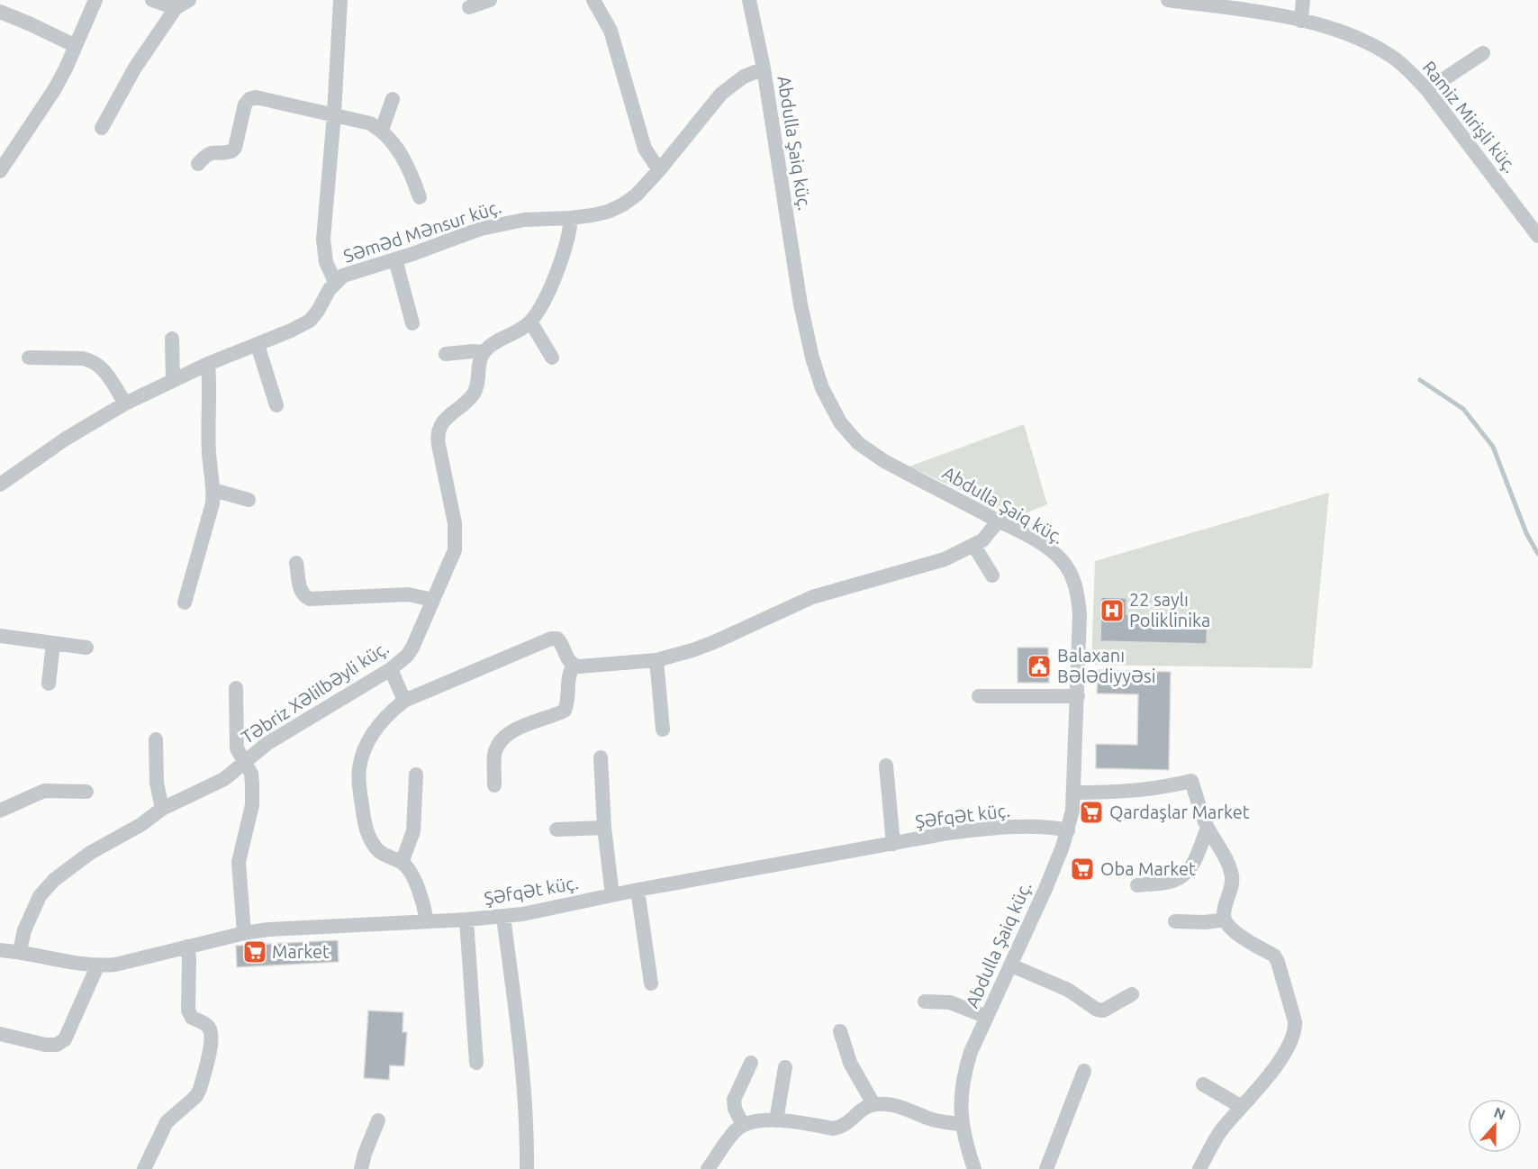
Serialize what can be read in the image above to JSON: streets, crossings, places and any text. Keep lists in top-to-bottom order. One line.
{"streets":{"street":["Ramiz Mirişli küç.","Abdulla Şaiq küç.","Səməd Mənsur küç.","Təbriz Xəlilbəyli küç.","Şəfqət küç."]},"crossings":[["Abdulla Şaiq küç.","Səməd Mənsur küç."],["Abdulla Şaiq küç.","Şəfqət küç."],["Təbriz Xəlilbəyli küç.","Şəfqət küç."]],"places":{"hospital":["22 saylı Poliklinika"],"public building":["Balaxanı Bələdiyyəsi"],"supermarket":["Qardaşlar Market","Oba Market","Market"]},"north":"top"}
